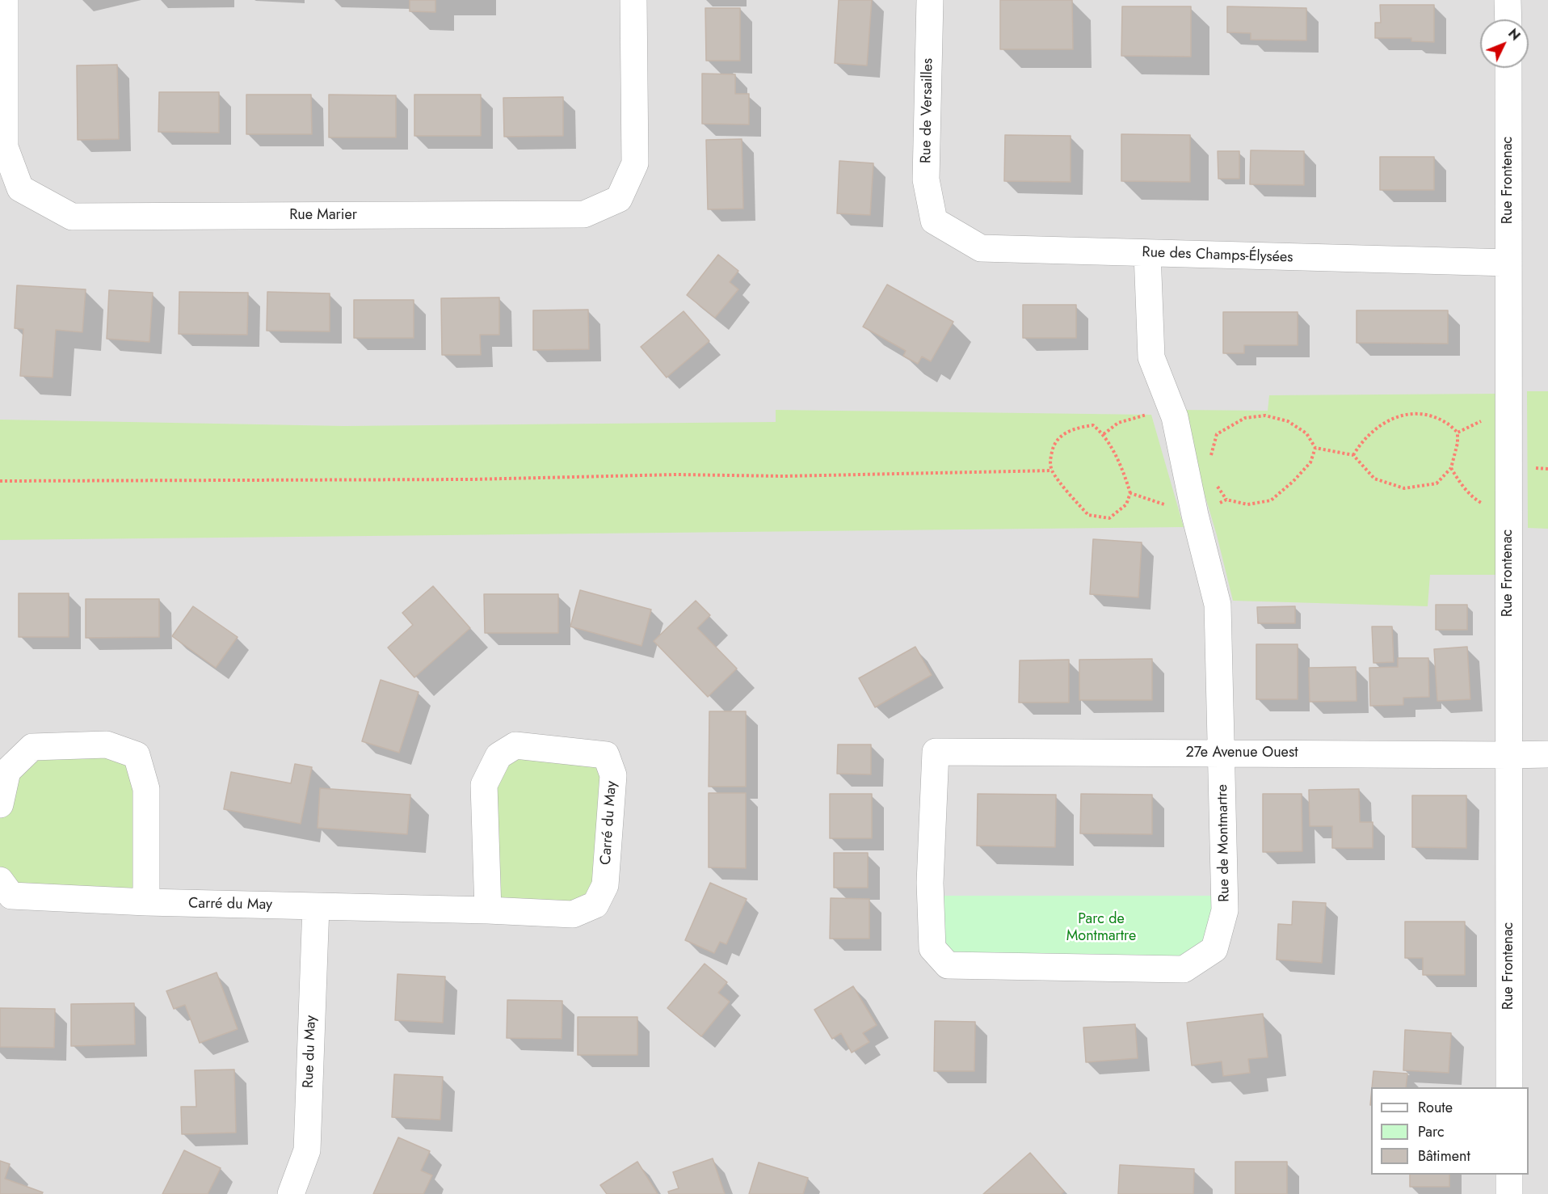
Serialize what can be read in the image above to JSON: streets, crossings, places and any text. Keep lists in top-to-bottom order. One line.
{"streets":{"street":["Rue de Versailles","Rue Frontenac","Rue Marier","Rue des Champs-Élysées","27e Avenue Ouest","Carré du May","Rue de Montmartre","Rue du May"]},"crossings":[["Rue de Versailles","Rue des Champs-Élysées"],["Rue Frontenac","Rue des Champs-Élysées"],["Rue Frontenac","27e Avenue Ouest"],["Rue des Champs-Élysées","Rue de Montmartre"],["27e Avenue Ouest","Rue de Montmartre"],["Carré du May","Rue du May"]],"parks":["Parc de Montmartre"],"legend":["Route","Parc","Bâtiment"],"north":"top right"}
